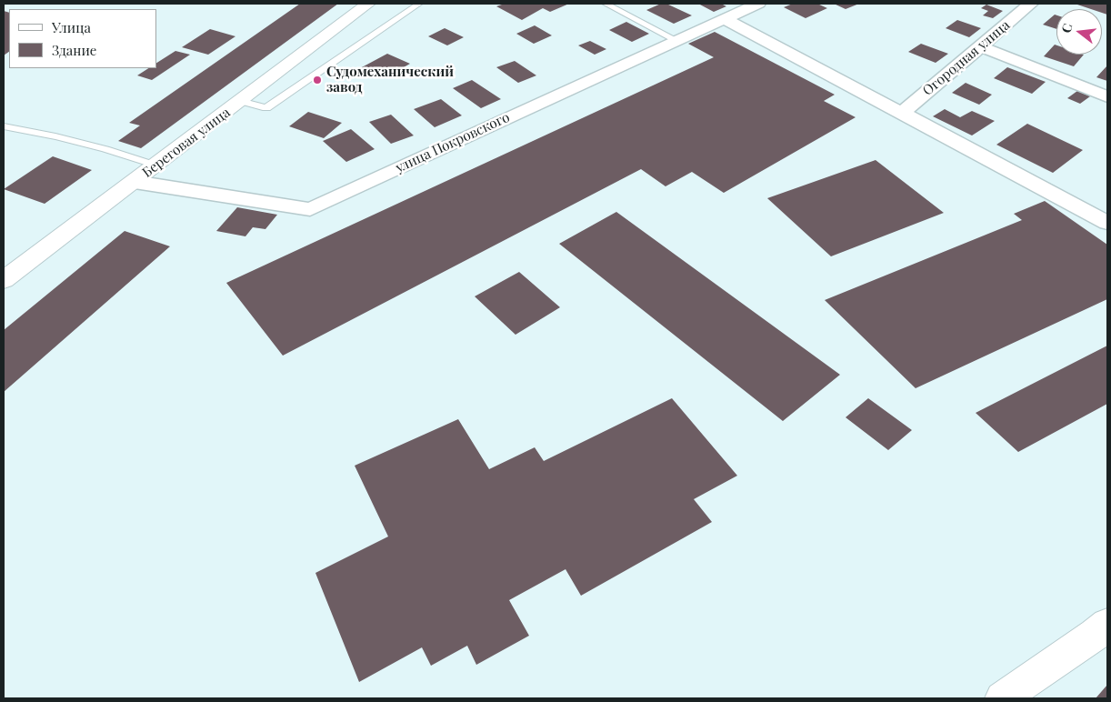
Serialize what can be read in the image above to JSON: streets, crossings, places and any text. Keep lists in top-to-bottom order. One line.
{"streets":{"main road":["Береговая улица"],"street":["Огородная улица","улица Покровского"]},"crossings":[["Береговая улица","улица Покровского"]],"places":["Судомеханический завод"],"legend":["Улица","Здание"],"north":"left"}
